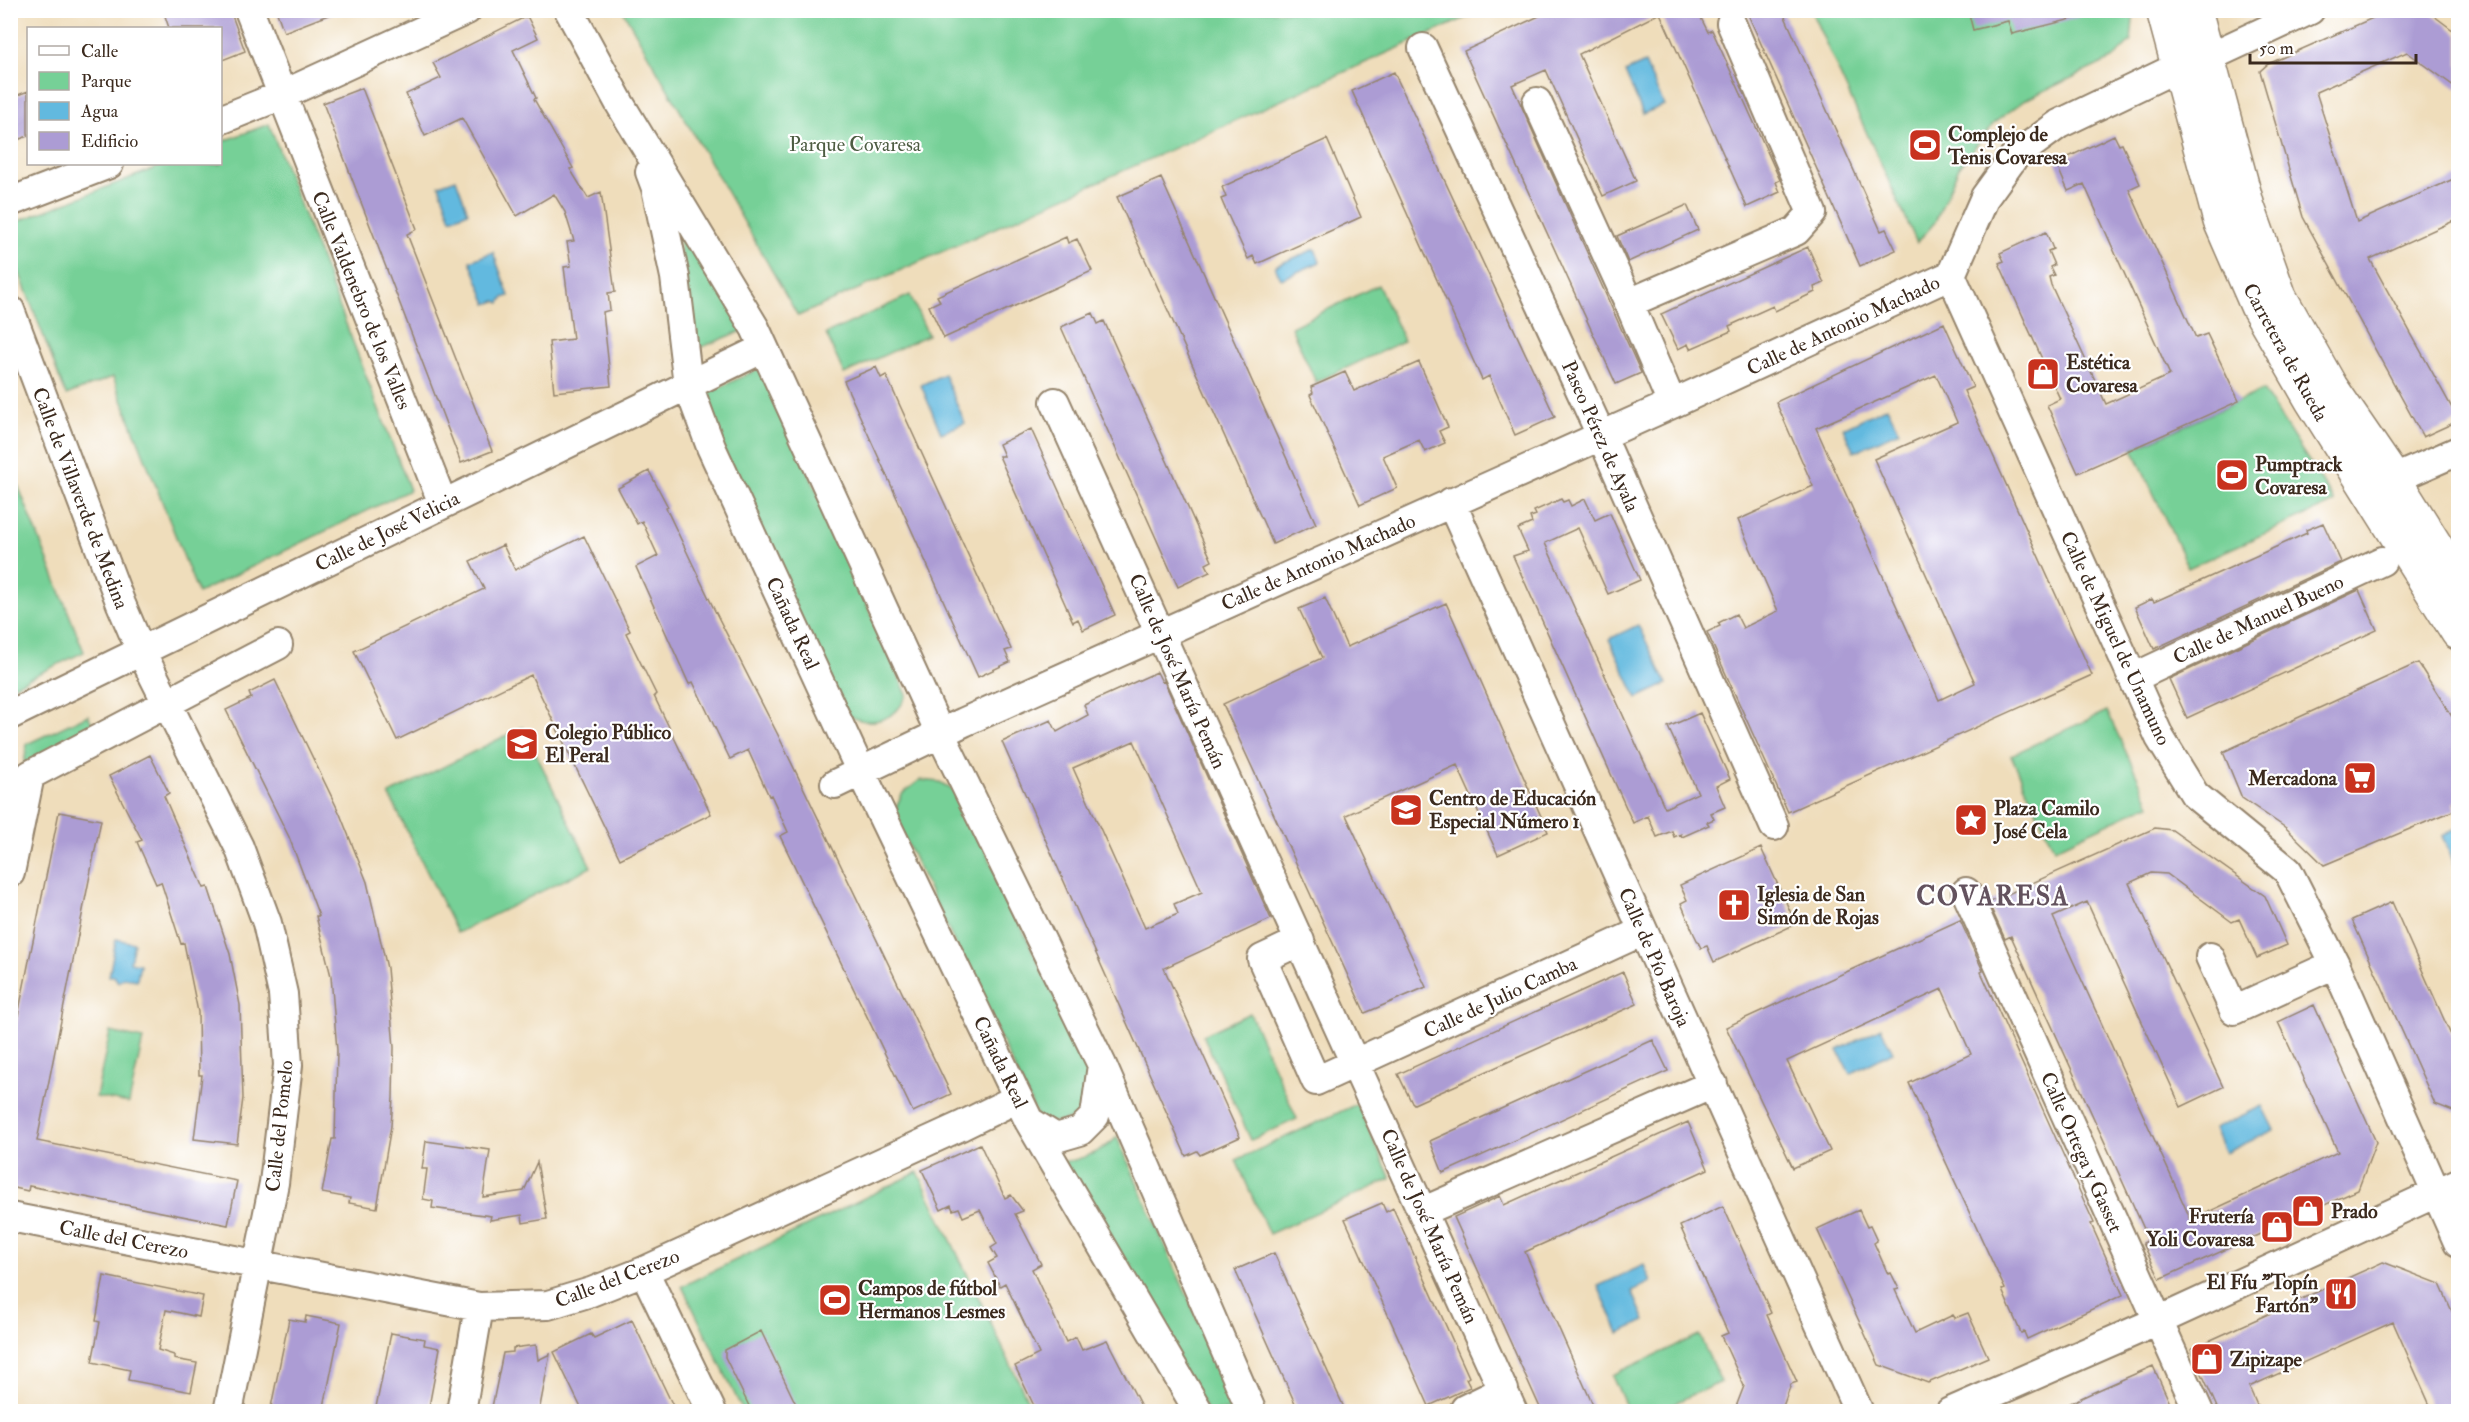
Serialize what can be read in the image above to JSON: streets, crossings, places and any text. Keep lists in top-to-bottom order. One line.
{"streets":{"main road":["Carretera de Rueda"],"street":["Calle Valdenebro de los Valles","Calle de Antonio Machado","Paseo Pérez de Ayala","Calle de Villaverde de Medina","Calle de José Velicia","Calle de Manuel Bueno","Cañada Real","Calle de Miguel de Unamuno","Calle de José María Pemán","Calle de Pío Baroja","Calle de Julio Camba","Calle del Pomelo","Calle Ortega y Gasset","Calle del Cerezo"]},"crossings":[["Calle Valdenebro de los Valles","Calle de José Velicia"],["Calle de Antonio Machado","Carretera de Rueda"],["Calle de Antonio Machado","Paseo Pérez de Ayala"],["Calle de Antonio Machado","Cañada Real"],["Calle de Antonio Machado","Calle de Miguel de Unamuno"],["Calle de Antonio Machado","Calle de José María Pemán"],["Calle de Antonio Machado","Calle de Pío Baroja"],["Calle de Villaverde de Medina","Calle de José Velicia"],["Calle de Villaverde de Medina","Calle del Pomelo"],["Calle de José Velicia","Cañada Real"],["Calle de José Velicia","Calle del Pomelo"],["Calle de Manuel Bueno","Calle de Miguel de Unamuno"],["Cañada Real","Calle del Cerezo"],["Calle de José María Pemán","Calle de Julio Camba"],["Calle de Pío Baroja","Calle de Julio Camba"],["Calle del Pomelo","Calle del Cerezo"]],"districts":["COVARESA"],"parks":["Parque Covaresa"],"places":{"sports":["Complejo de Tenis Covaresa","Pumptrack Covaresa","Campos de fútbol Hermanos Lesmes"],"shop":["Estética Covaresa","Prado","Frutería Yoli Covaresa","Zipizape"],"school or university":["Colegio Público El Peral","Centro de Educación Especial Número 1"],"supermarket":["Mercadona"],"place":["Plaza Camilo José Cela"],"church":["Iglesia de San Simón de Rojas"],"restaurant":["El Fíu \"Topín Fartón\""]},"legend":["Calle","Parque","Agua","Edificio"],"scale_bar":"50 m"}
